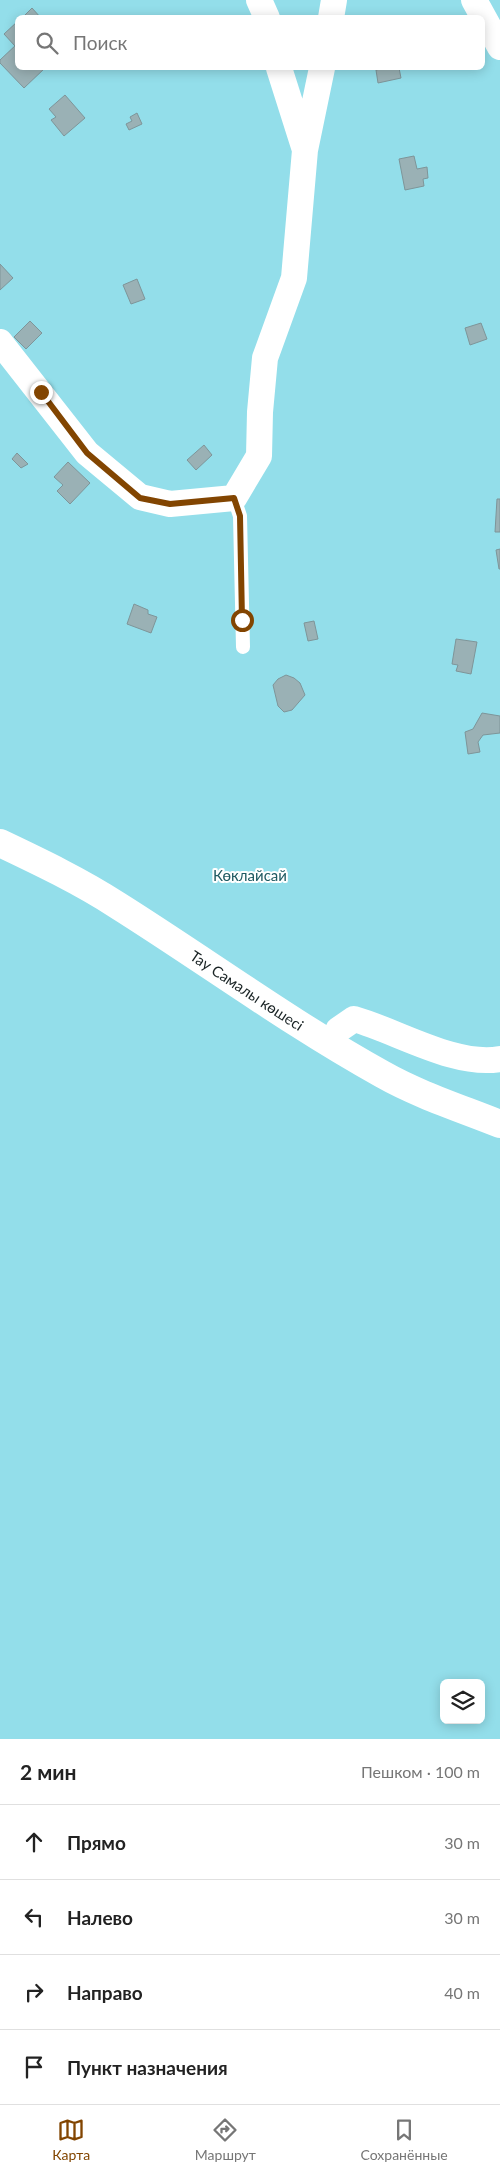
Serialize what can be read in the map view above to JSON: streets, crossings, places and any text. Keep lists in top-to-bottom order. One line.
{"streets":{"street":["Тау Самалы көшесі"]},"parks":["Көклайсай"],"page":{"search":"Поиск","heading":["2 мин","Пешком · 100 m"],"list":[["Прямо","30 m"],["Налево","30 m"],["Направо","40 m"],"Пункт назначения"],"nav":["Карта","Маршрут","Сохранённые"]}}
